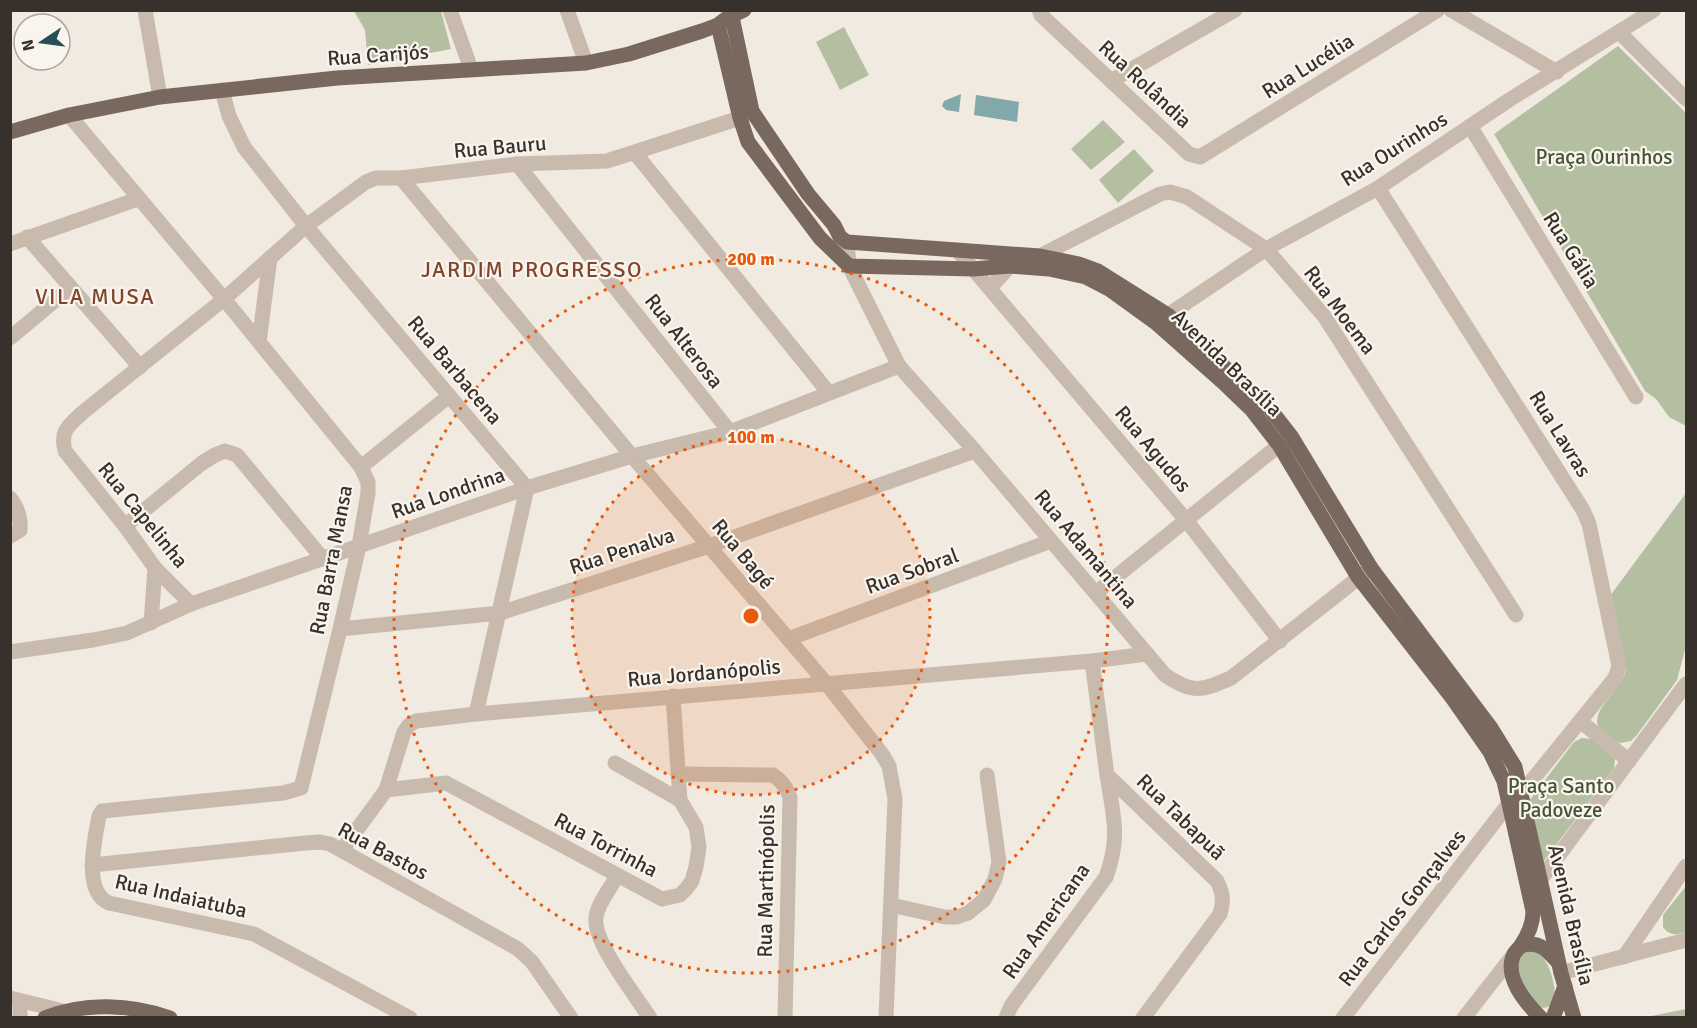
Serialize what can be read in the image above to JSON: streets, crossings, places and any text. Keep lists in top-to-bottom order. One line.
{"streets":{"main road":["Rua Carijós","Avenida Brasília"],"street":["Rua Lucélia","Rua Rolândia","Rua Bauru","Rua Ourinhos","Rua Gália","Rua Moema","Rua Alterosa","Rua Barbacena","Rua Lavras","Rua Agudos","Rua Londrina","Rua Capelinha","Rua Adamantina","Rua Penalva","Rua Bagé","Rua Barra Mansa","Rua Sobral","Rua Jordanópolis","Rua Tabapuã","Rua Torrinha","Rua Bastos","Rua Martinópolis","Rua Indaiatuba","Rua Carlos Gonçalves","Rua Americana"]},"crossings":[["Rua Carijós","Rua Barbacena"],["Rua Carijós","Rua Barra Mansa"],["Rua Lucélia","Rua Rolândia"],["Rua Bauru","Rua Alterosa"],["Rua Bauru","Rua Barbacena"],["Rua Bauru","Rua Capelinha"],["Rua Bauru","Rua Bagé"],["Rua Bauru","Rua Barra Mansa"],["Rua Ourinhos","Rua Gália"],["Rua Ourinhos","Rua Moema"],["Rua Ourinhos","Avenida Brasília"],["Rua Ourinhos","Rua Lavras"],["Rua Moema","Avenida Brasília"],["Rua Alterosa","Rua Londrina"],["Avenida Brasília","Rua Lavras"],["Avenida Brasília","Rua Agudos"],["Avenida Brasília","Rua Adamantina"],["Avenida Brasília","Rua Carlos Gonçalves"],["Rua Barbacena","Rua Londrina"],["Rua Lavras","Rua Carlos Gonçalves"],["Rua Agudos","Rua Adamantina"],["Rua Londrina","Rua Capelinha"],["Rua Londrina","Rua Adamantina"],["Rua Londrina","Rua Bagé"],["Rua Londrina","Rua Barra Mansa"],["Rua Adamantina","Rua Penalva"],["Rua Adamantina","Rua Sobral"],["Rua Adamantina","Rua Jordanópolis"],["Rua Penalva","Rua Bagé"],["Rua Penalva","Rua Barra Mansa"],["Rua Bagé","Rua Sobral"],["Rua Bagé","Rua Jordanópolis"],["Rua Barra Mansa","Rua Bastos"],["Rua Barra Mansa","Rua Indaiatuba"],["Rua Jordanópolis","Rua Tabapuã"],["Rua Jordanópolis","Rua Torrinha"],["Rua Jordanópolis","Rua Bastos"],["Rua Tabapuã","Rua Americana"],["Rua Torrinha","Rua Martinópolis"],["Rua Bastos","Rua Indaiatuba"]],"districts":["JARDIM PROGRESSO","VILA MUSA"],"parks":["Praça Ourinhos","Praça Santo Padoveze"],"north":"left","rings":["200 m","100 m"]}
